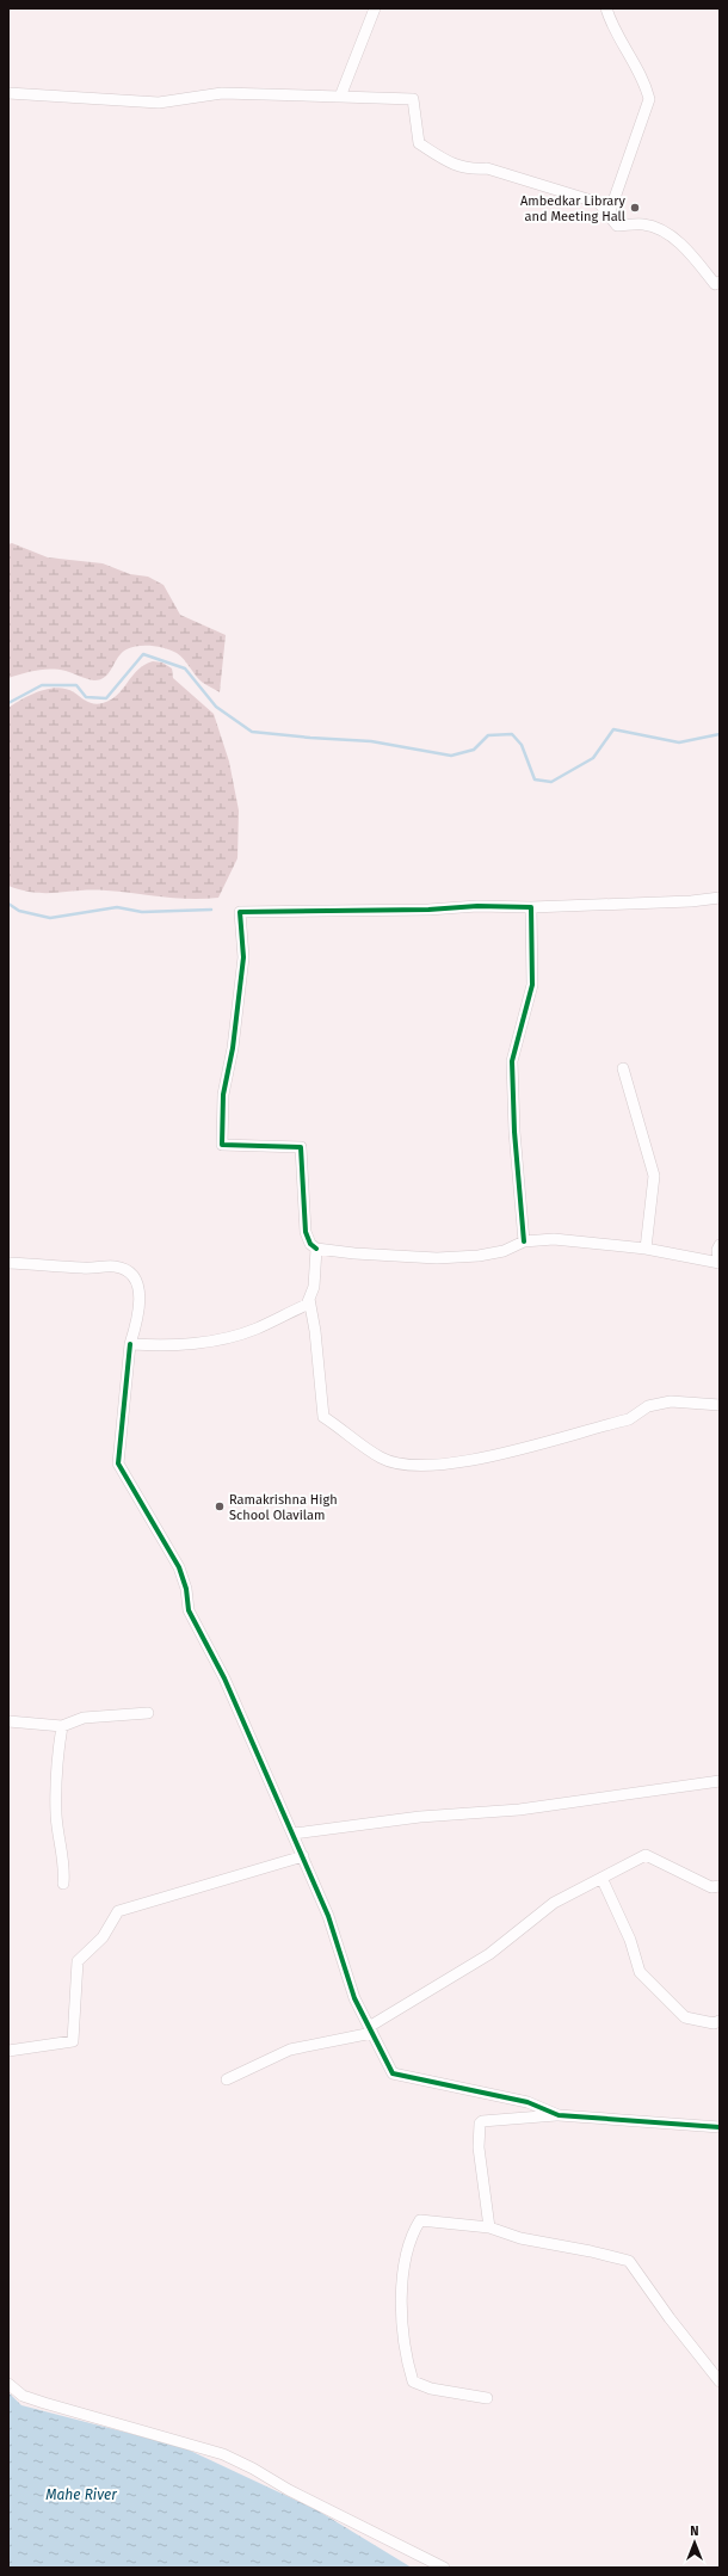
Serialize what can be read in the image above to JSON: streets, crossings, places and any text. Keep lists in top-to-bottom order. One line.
{"water":["Mahe River"],"places":["Ambedkar Library and Meeting Hall","Ramakrishna High School Olavilam"],"north":"top"}
